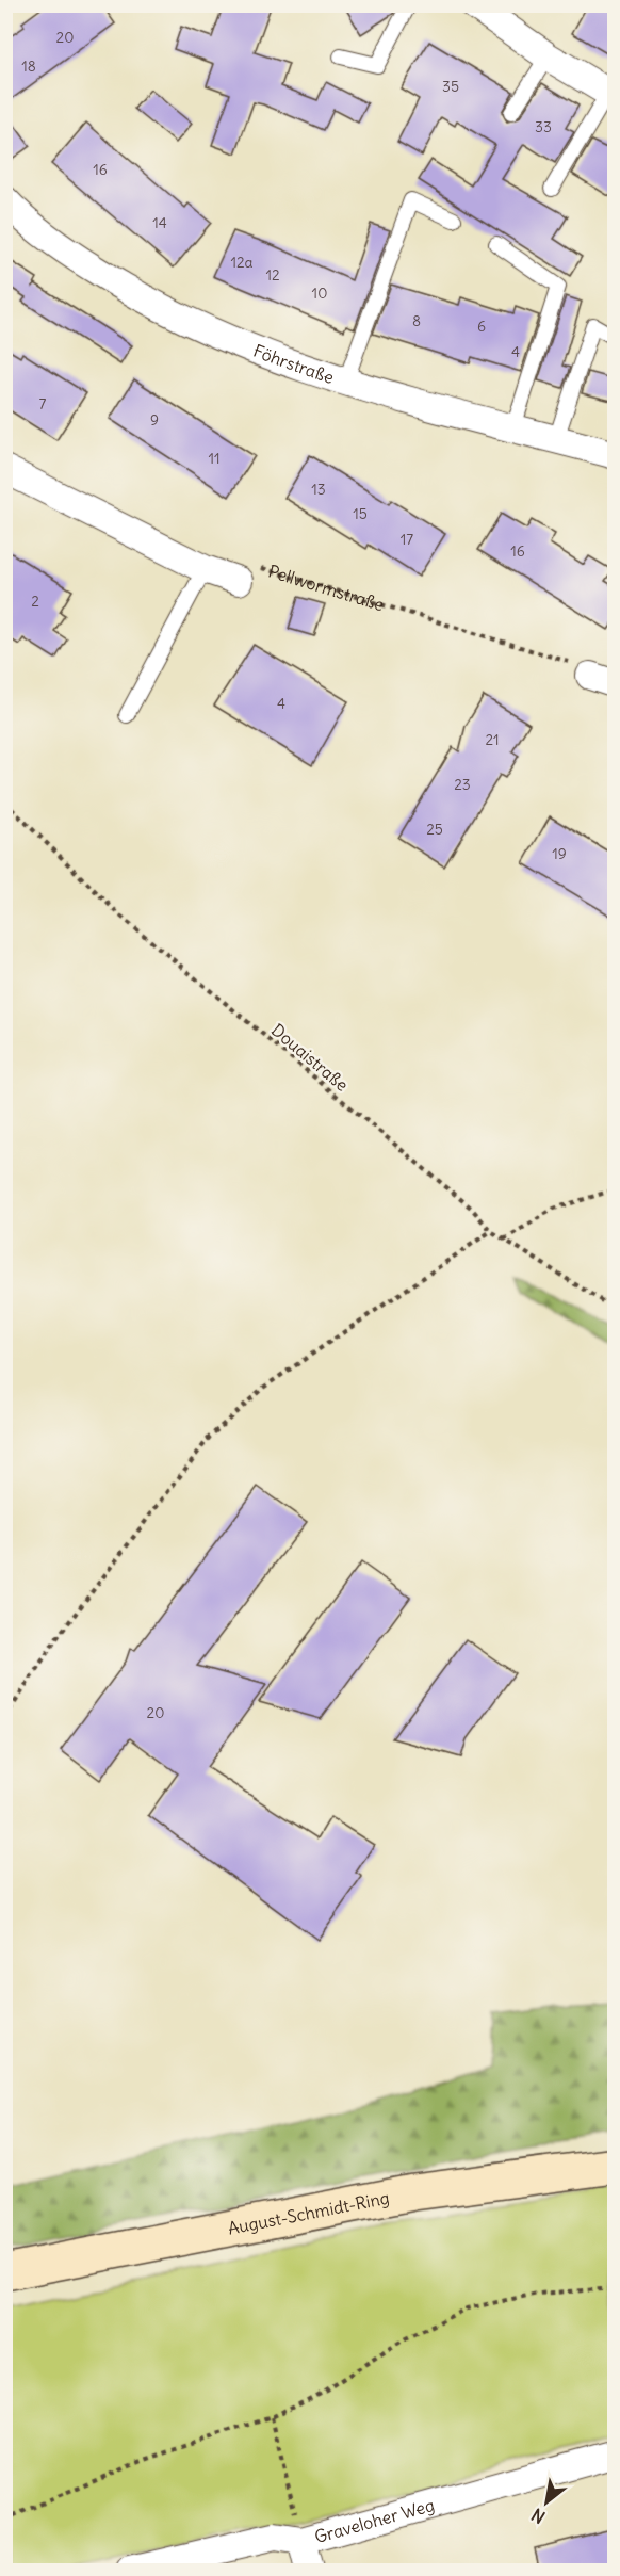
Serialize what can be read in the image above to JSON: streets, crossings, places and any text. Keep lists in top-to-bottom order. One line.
{"streets":{"main road":["August-Schmidt-Ring"],"street":["Föhrstraße","Graveloher Weg"],"path":["Pellwormstraße","Douaistraße"]},"house_numbers":["20","18","35","33","16","14","12a","12","10","8","6","4","7","9","11","13","15","17","16","2","4","21","23","25","19","20"],"north":"bottom left"}
